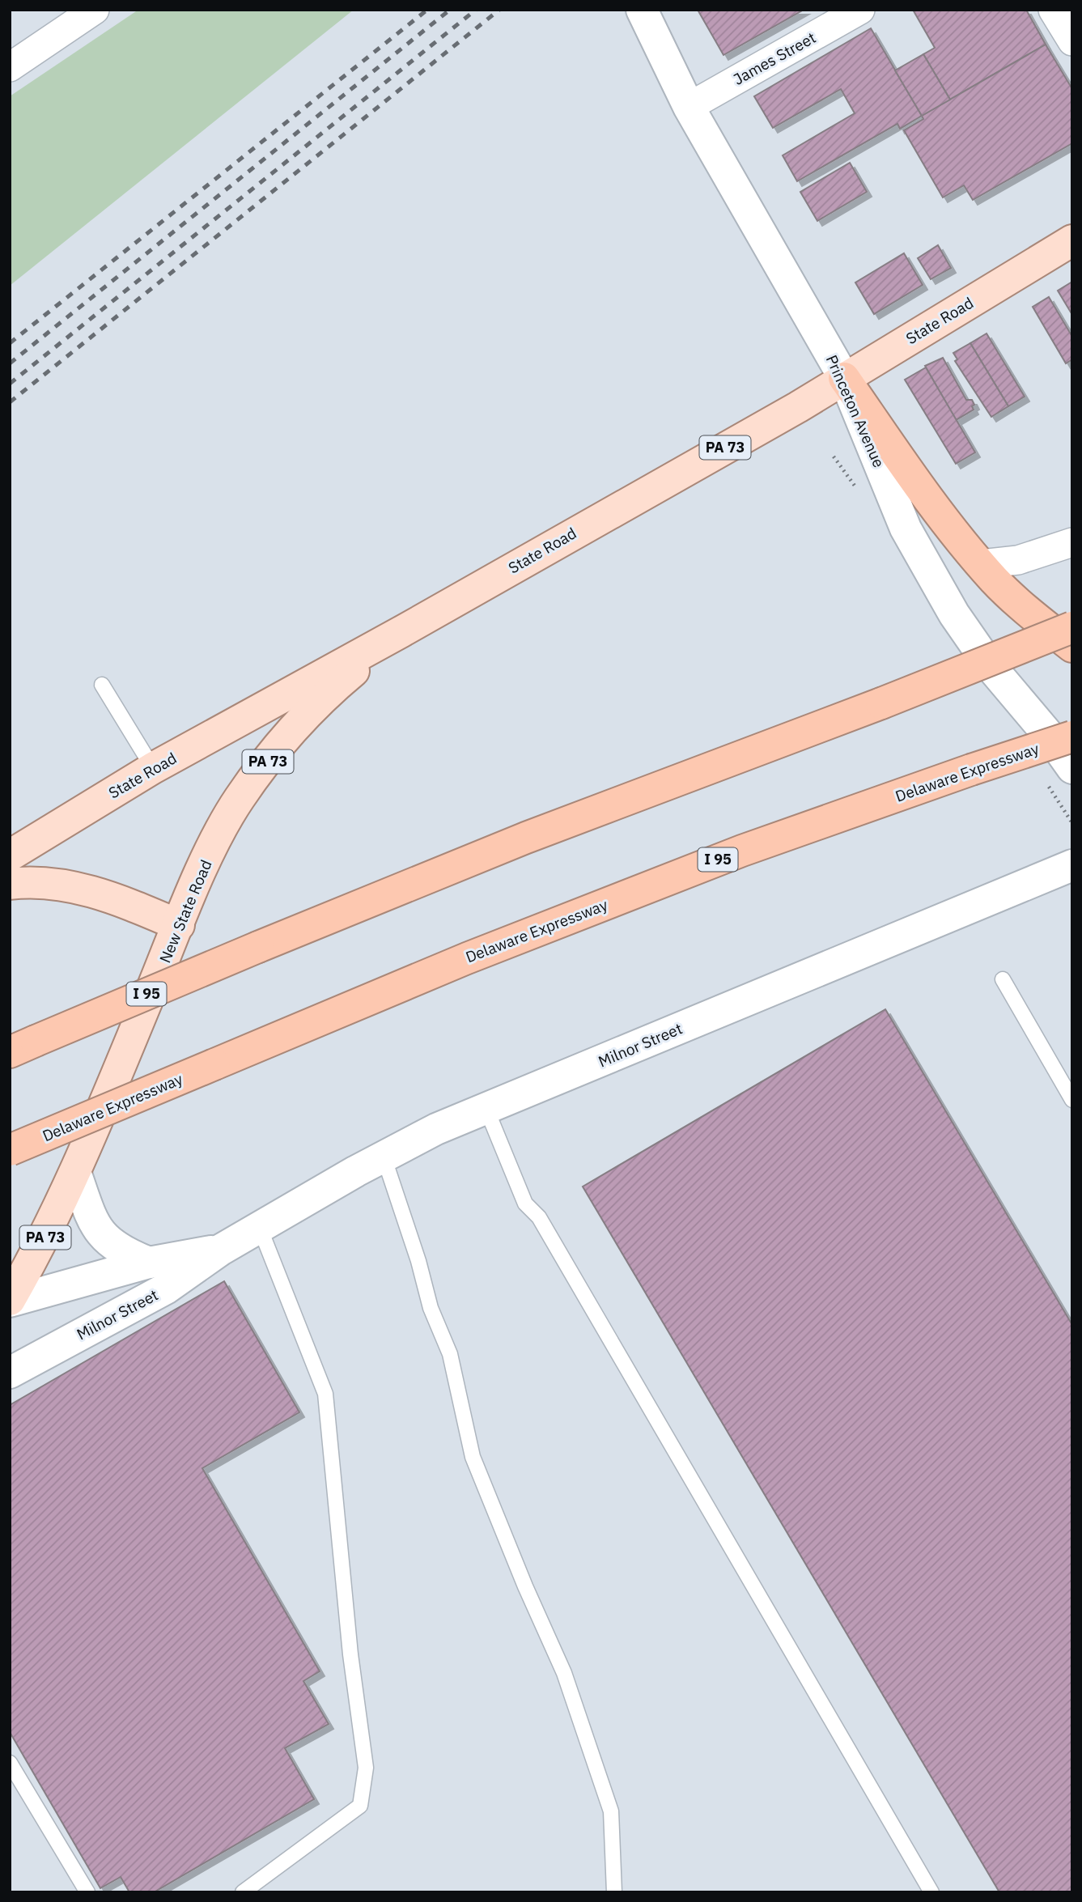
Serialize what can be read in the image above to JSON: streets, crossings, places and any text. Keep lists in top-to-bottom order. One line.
{"streets":{"highway":["Delaware Expressway","I 95"],"main road":["State Road","Princeton Avenue","PA 73","New State Road","Milnor Street"],"street":["James Street"]},"crossings":[["James Street","Princeton Avenue"],["State Road","Princeton Avenue"],["State Road","New State Road"],["New State Road","Milnor Street"]]}
